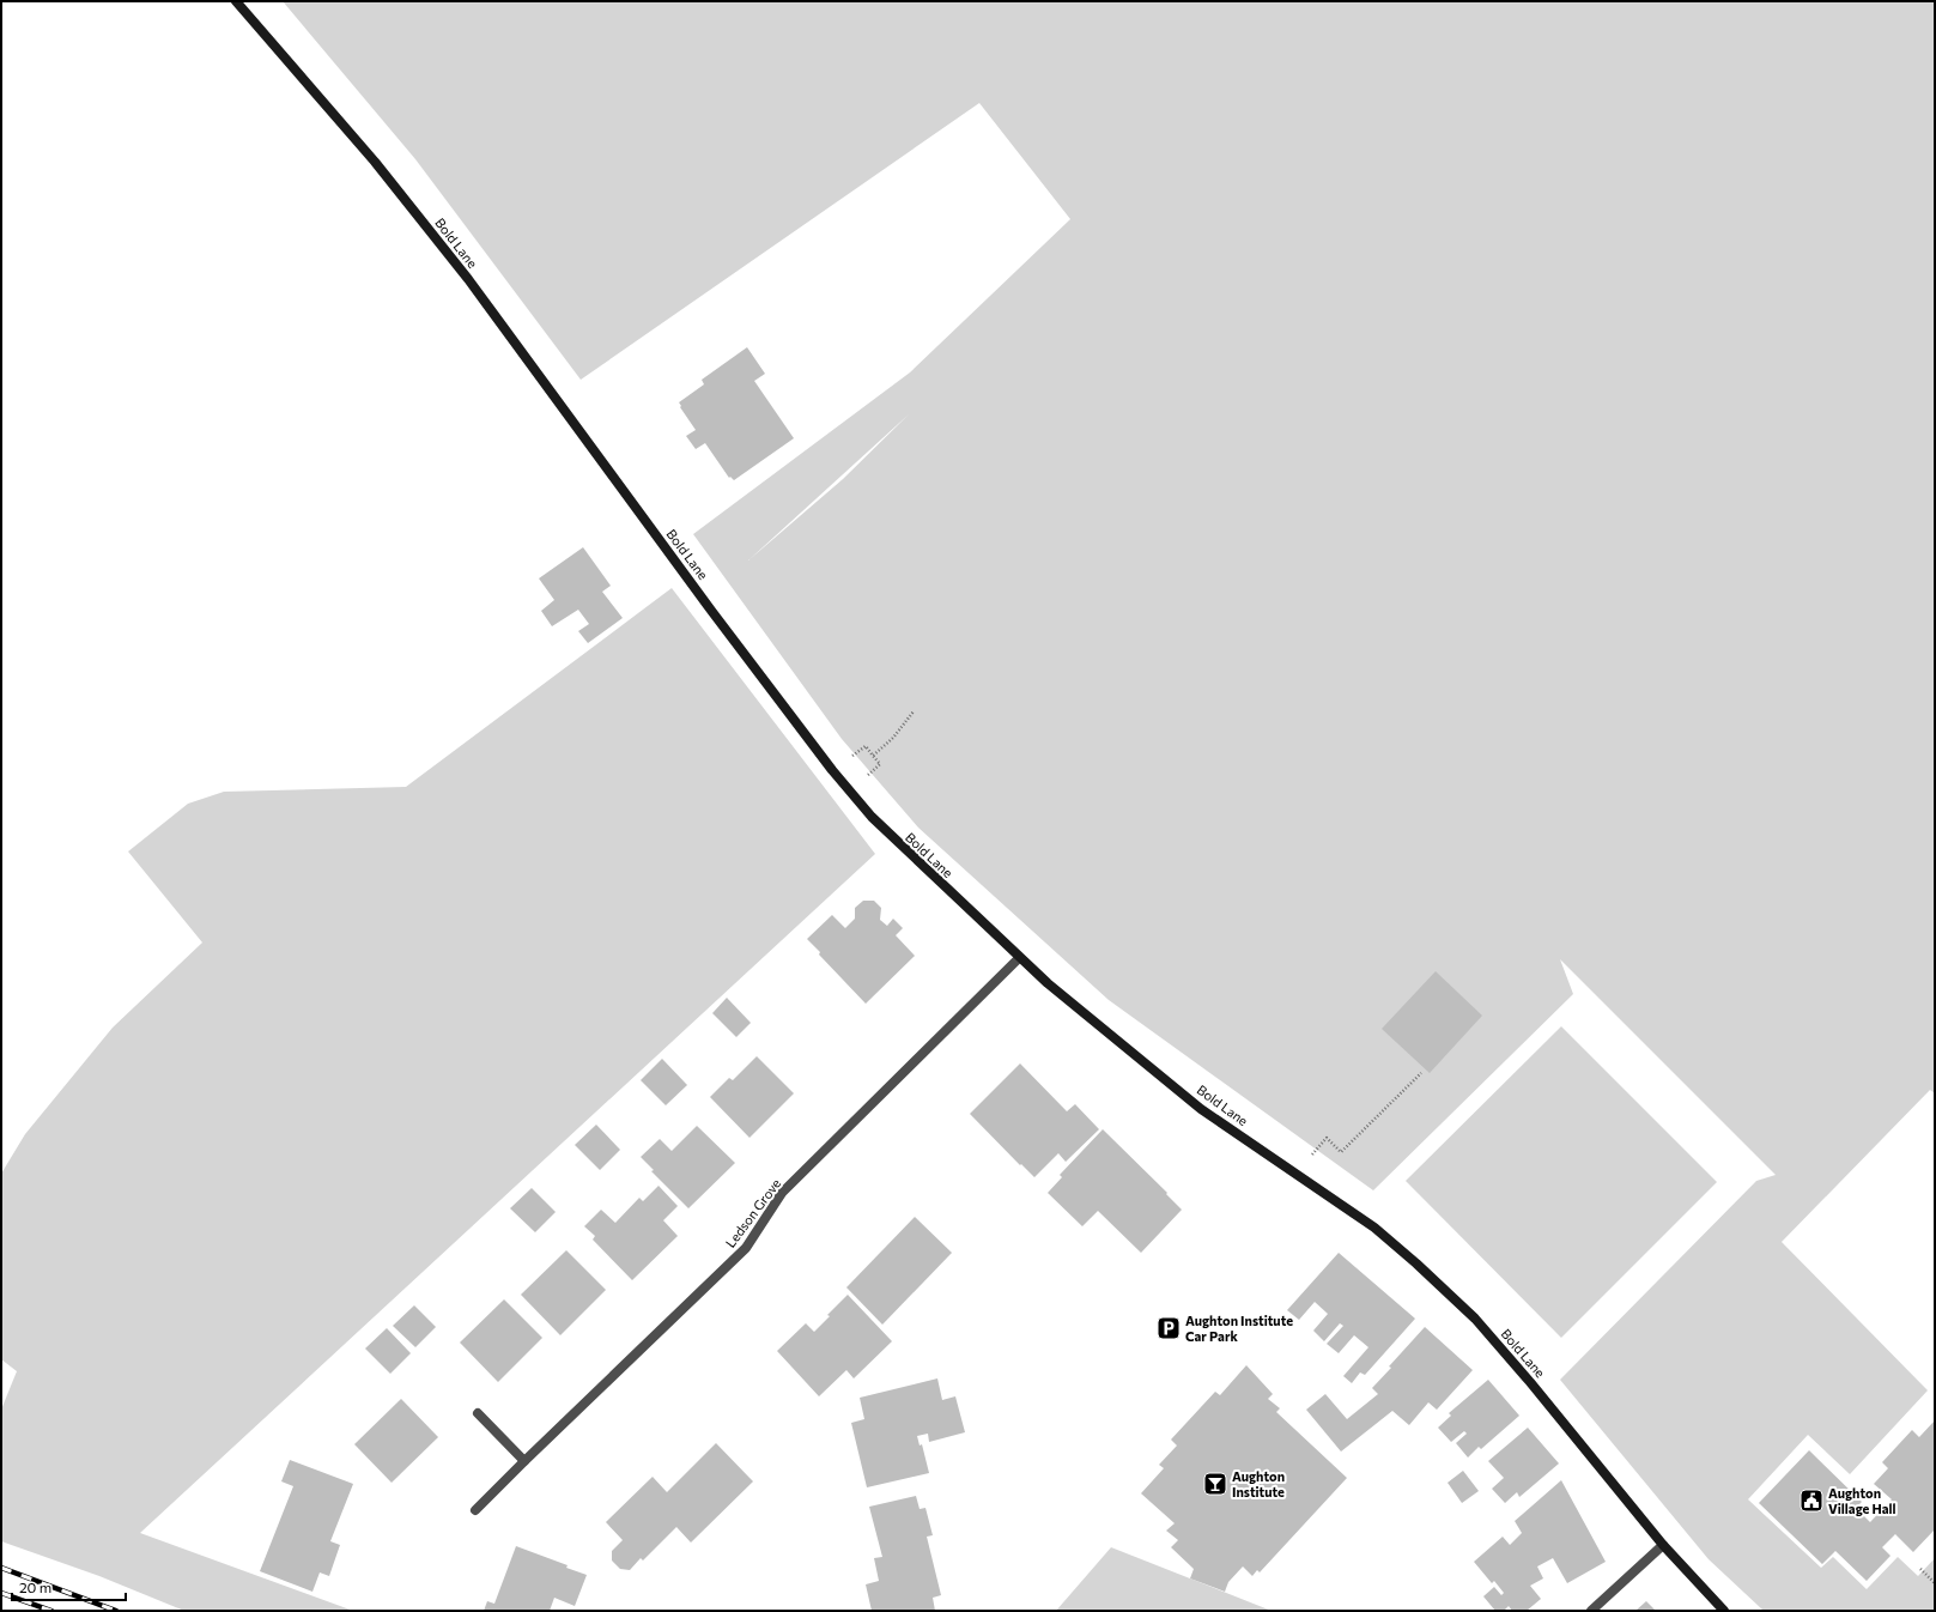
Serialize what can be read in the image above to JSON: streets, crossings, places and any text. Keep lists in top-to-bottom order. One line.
{"streets":{"street":["Bold Lane","Ledson Grove"]},"crossings":[["Bold Lane","Ledson Grove"]],"places":{"parking":["Aughton Institute Car Park"],"bar":["Aughton Institute"],"public building":["Aughton Village Hall"]},"scale_bar":"20 m"}
